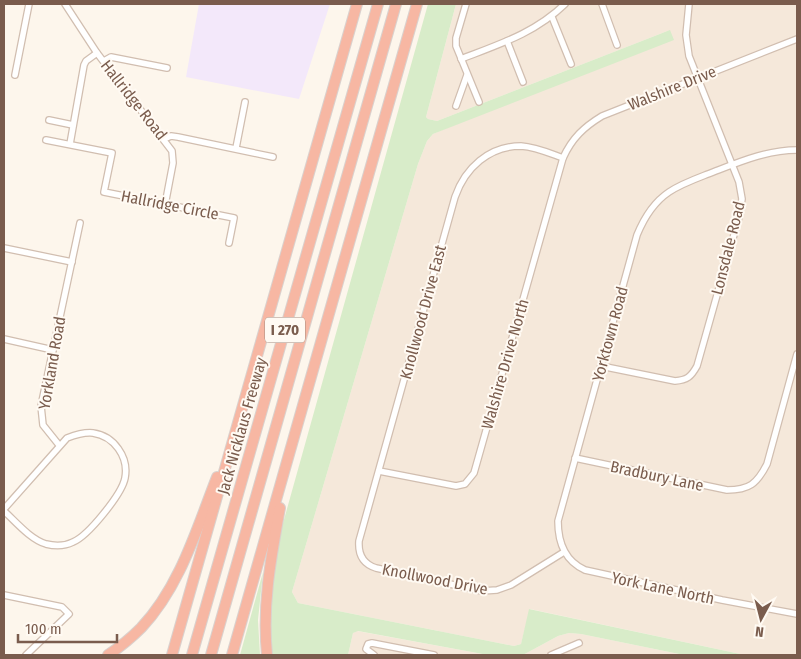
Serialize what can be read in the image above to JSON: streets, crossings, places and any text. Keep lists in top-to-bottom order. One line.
{"streets":{"highway":["I 270","Jack Nicklaus Freeway"],"street":["Walshire Drive","Hallridge Road","Hallridge Circle","Lonsdale Road","Knollwood Drive East","Yorktown Road","Yorkland Road","Walshire Drive North","Bradbury Lane","Knollwood Drive","York Lane North"]},"crossings":[["Walshire Drive","Lonsdale Road"],["Walshire Drive","Knollwood Drive East"],["Walshire Drive","Walshire Drive North"],["Hallridge Road","Hallridge Circle"],["Lonsdale Road","Yorktown Road"],["Knollwood Drive East","Walshire Drive North"],["Knollwood Drive East","Knollwood Drive"],["Yorktown Road","Bradbury Lane"],["Yorktown Road","Knollwood Drive"],["Yorktown Road","York Lane North"],["Knollwood Drive","York Lane North"]],"scale_bar":"100 m","north":"bottom"}
